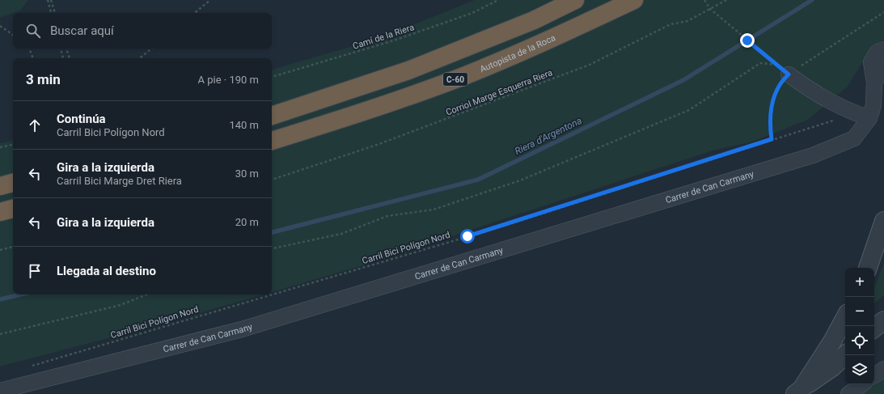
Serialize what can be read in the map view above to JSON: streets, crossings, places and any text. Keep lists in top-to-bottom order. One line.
{"streets":{"highway":["Autopista de la Roca","C-60"],"street":["Carrer de Can Carmany"],"path":["Camí de la Riera","Corriol Marge Esquerra Riera","Carril Bici Polígon Nord"]},"water":["Riera d'Argentona"],"page":{"search":"Buscar aquí","heading":["3 min","A pie · 190 m"],"list":[["Continúa","Carril Bici Polígon Nord","140 m"],["Gira a la izquierda","Carril Bici Marge Dret Riera","30 m"],["Gira a la izquierda","20 m"],"Llegada al destino"],"map_buttons":["+","−"]}}
